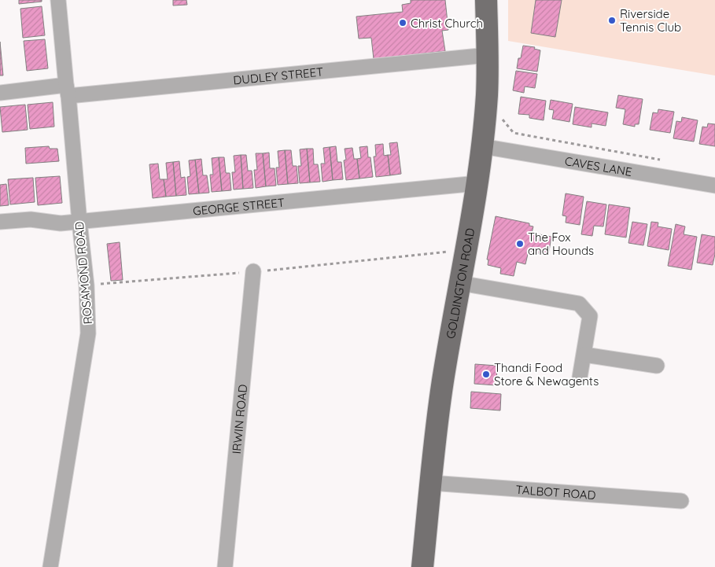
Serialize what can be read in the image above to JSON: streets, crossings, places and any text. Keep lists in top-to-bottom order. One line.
{"streets":{"main road":["GOLDINGTON ROAD"],"street":["DUDLEY STREET","CAVES LANE","GEORGE STREET","ROSAMOND ROAD","IRWIN ROAD","TALBOT ROAD"]},"crossings":[["DUDLEY STREET","ROSAMOND ROAD"],["DUDLEY STREET","GOLDINGTON ROAD"],["CAVES LANE","GOLDINGTON ROAD"],["GEORGE STREET","ROSAMOND ROAD"],["GEORGE STREET","GOLDINGTON ROAD"],["GOLDINGTON ROAD","TALBOT ROAD"]],"places":["Riverside Tennis Club","Christ Church","The Fox and Hounds","Thandi Food Store & Newagents"]}
